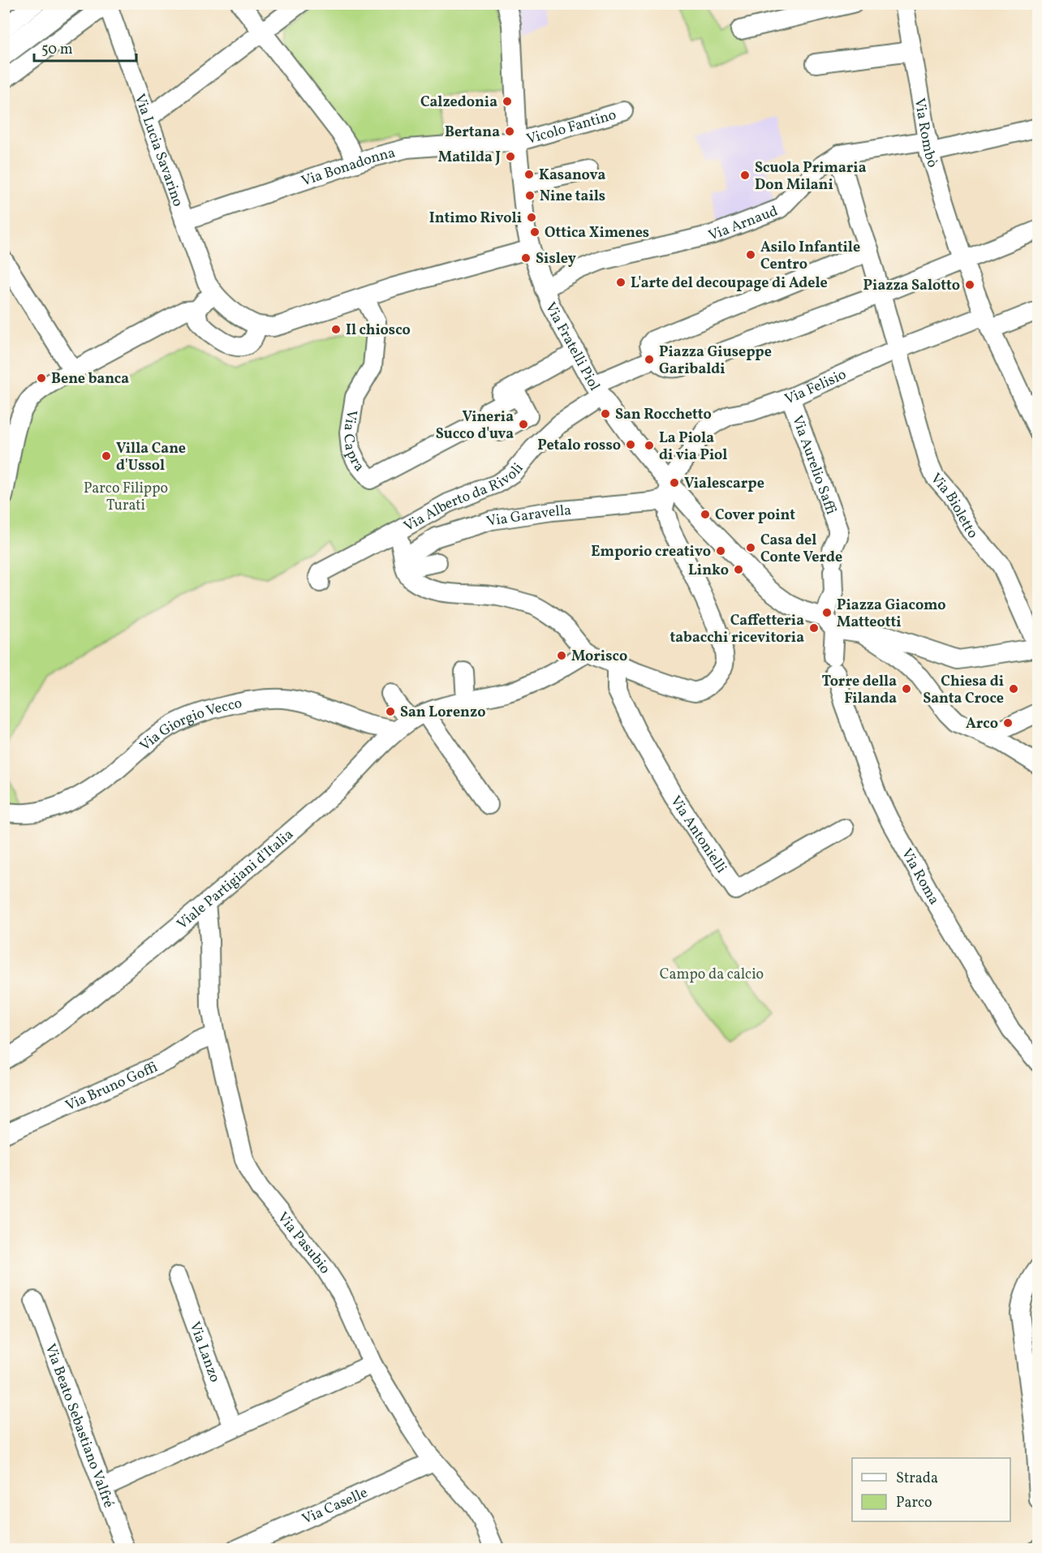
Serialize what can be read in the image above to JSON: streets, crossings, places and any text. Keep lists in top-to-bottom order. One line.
{"streets":{"street":["Vicolo Fantino","Via Rombò","Via Lucia Savarino","Via Bonadonna","Via Arnaud","Via Fratelli Piol","Via Felisio","Via Capra","Via Aurelio Saffi","Via Alberto da Rivoli","Via Bioletto","Via Garavella","Via Giorgio Vecco","Via Antonielli","Via Roma","Viale Partigiani d'Italia","Via Bruno Goffi","Via Pasubio","Via Lanzo","Via Beato Sebastiano Valfré","Via Caselle"]},"crossings":[["Vicolo Fantino","Via Bonadonna"],["Vicolo Fantino","Via Fratelli Piol"],["Via Rombò","Via Arnaud"],["Via Lucia Savarino","Via Bonadonna"],["Via Bonadonna","Via Fratelli Piol"],["Via Arnaud","Via Fratelli Piol"],["Via Arnaud","Via Bioletto"],["Via Fratelli Piol","Via Felisio"],["Via Fratelli Piol","Via Aurelio Saffi"],["Via Fratelli Piol","Via Alberto da Rivoli"],["Via Fratelli Piol","Via Garavella"],["Via Fratelli Piol","Via Roma"],["Via Felisio","Via Aurelio Saffi"],["Via Felisio","Via Bioletto"],["Via Felisio","Via Garavella"],["Via Aurelio Saffi","Via Roma"],["Via Giorgio Vecco","Viale Partigiani d'Italia"],["Viale Partigiani d'Italia","Via Pasubio"],["Via Bruno Goffi","Via Pasubio"],["Via Pasubio","Via Caselle"]],"parks":["Parco Filippo Turati","Campo da calcio"],"places":["Calzedonia","Bertana","Matilda J","Kasanova","Scuola Primaria Don Milani","Nine tails","Intimo Rivoli","Ottica Ximenes","Asilo Infantile Centro","Sisley","L'arte del decoupage di Adele","Piazza Salotto","Il chiosco","Piazza Giuseppe Garibaldi","Bene banca","San Rocchetto","Vineria Succo d'uva","Petalo rosso","La Piola di via Piol","Villa Cane d'Ussol","Vialescarpe","Cover point","Casa del Conte Verde","Emporio creativo","Linko","Piazza Giacomo Matteotti","Caffetteria tabacchi ricevitoria","Morisco","Torre della Filanda","Chiesa di Santa Croce","San Lorenzo","Arco"],"legend":["Strada","Parco"],"scale_bar":"50 m"}
